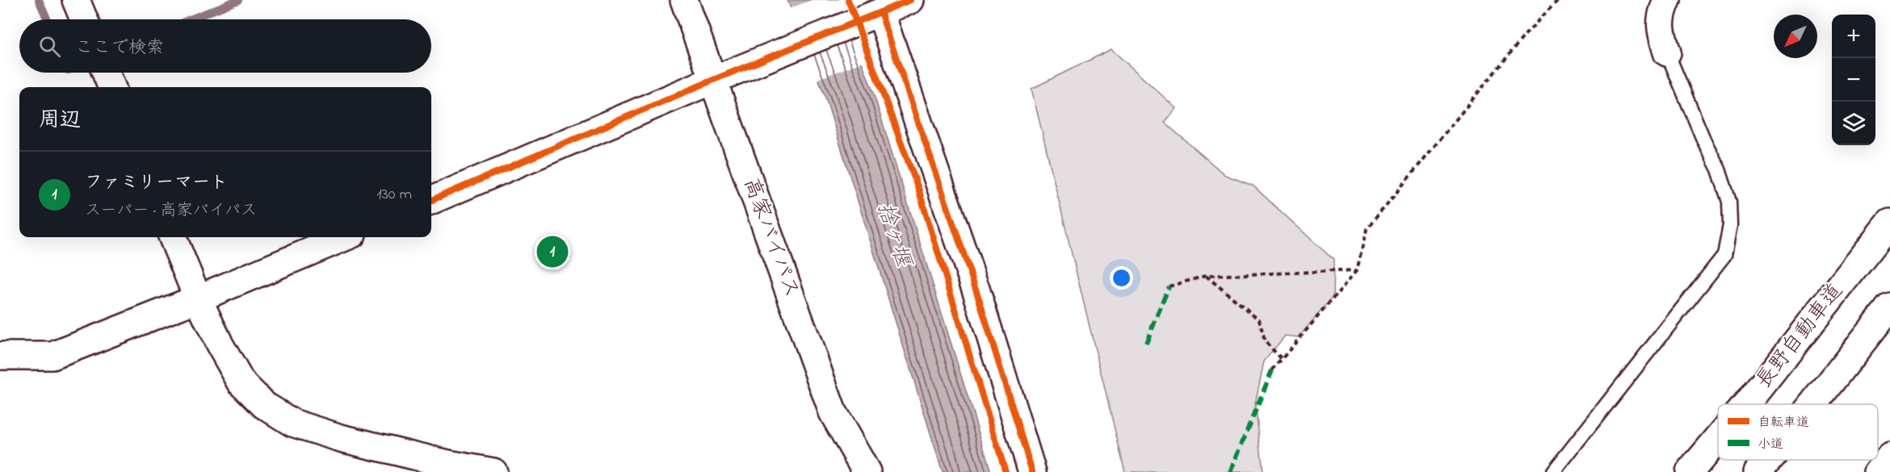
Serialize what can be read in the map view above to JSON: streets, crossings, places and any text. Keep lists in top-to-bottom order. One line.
{"streets":{"main road":["高家バイパス","長野自動車道"]},"water":["捨ヶ堰"],"legend":["自転車道","小道"],"north":"bottom left","page":{"map_buttons":["+","−"],"search":"ここで検索","heading":"周辺","list":[{"mark":"1","name":"ファミリーマート","note":"スーパー · 高家バイパス","value":"130 m"}],"pins":"1"}}
